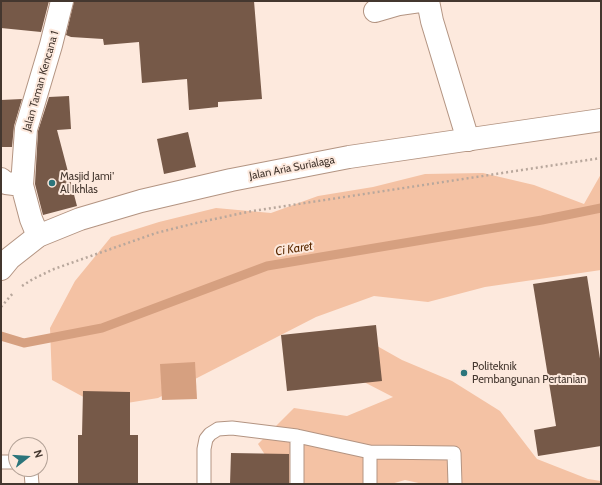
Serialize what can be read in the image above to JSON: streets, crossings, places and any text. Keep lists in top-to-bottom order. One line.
{"streets":{"main road":["Jalan Taman Kencana 1","Jalan Aria Surialaga"]},"crossings":[["Jalan Taman Kencana 1","Jalan Aria Surialaga"]],"water":["Ci Karet"],"places":["Masjid Jami' Al Ikhlas","Politeknik Pembangunan Pertanian"],"north":"right"}
